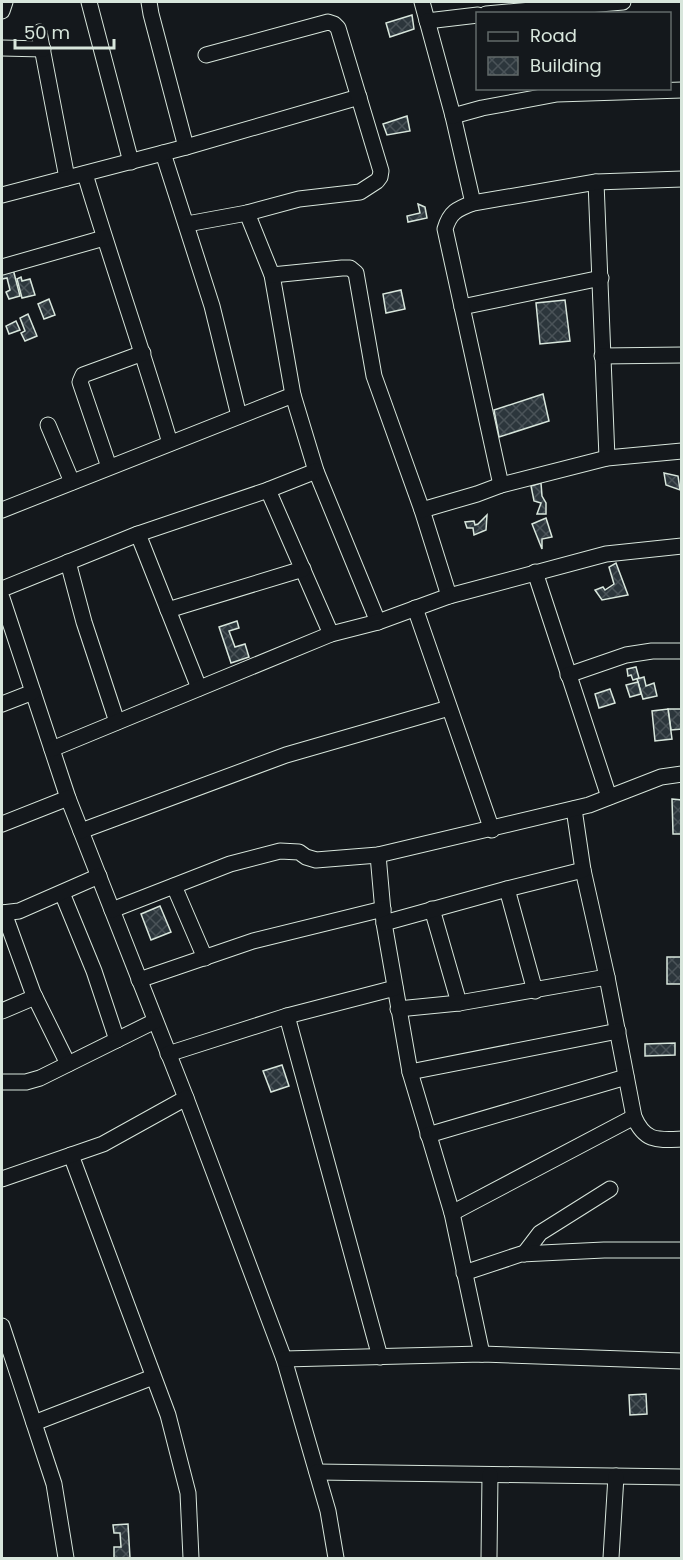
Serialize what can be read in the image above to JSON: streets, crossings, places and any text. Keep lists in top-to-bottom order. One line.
{"legend":["Road","Building"],"scale_bar":"50 m"}
